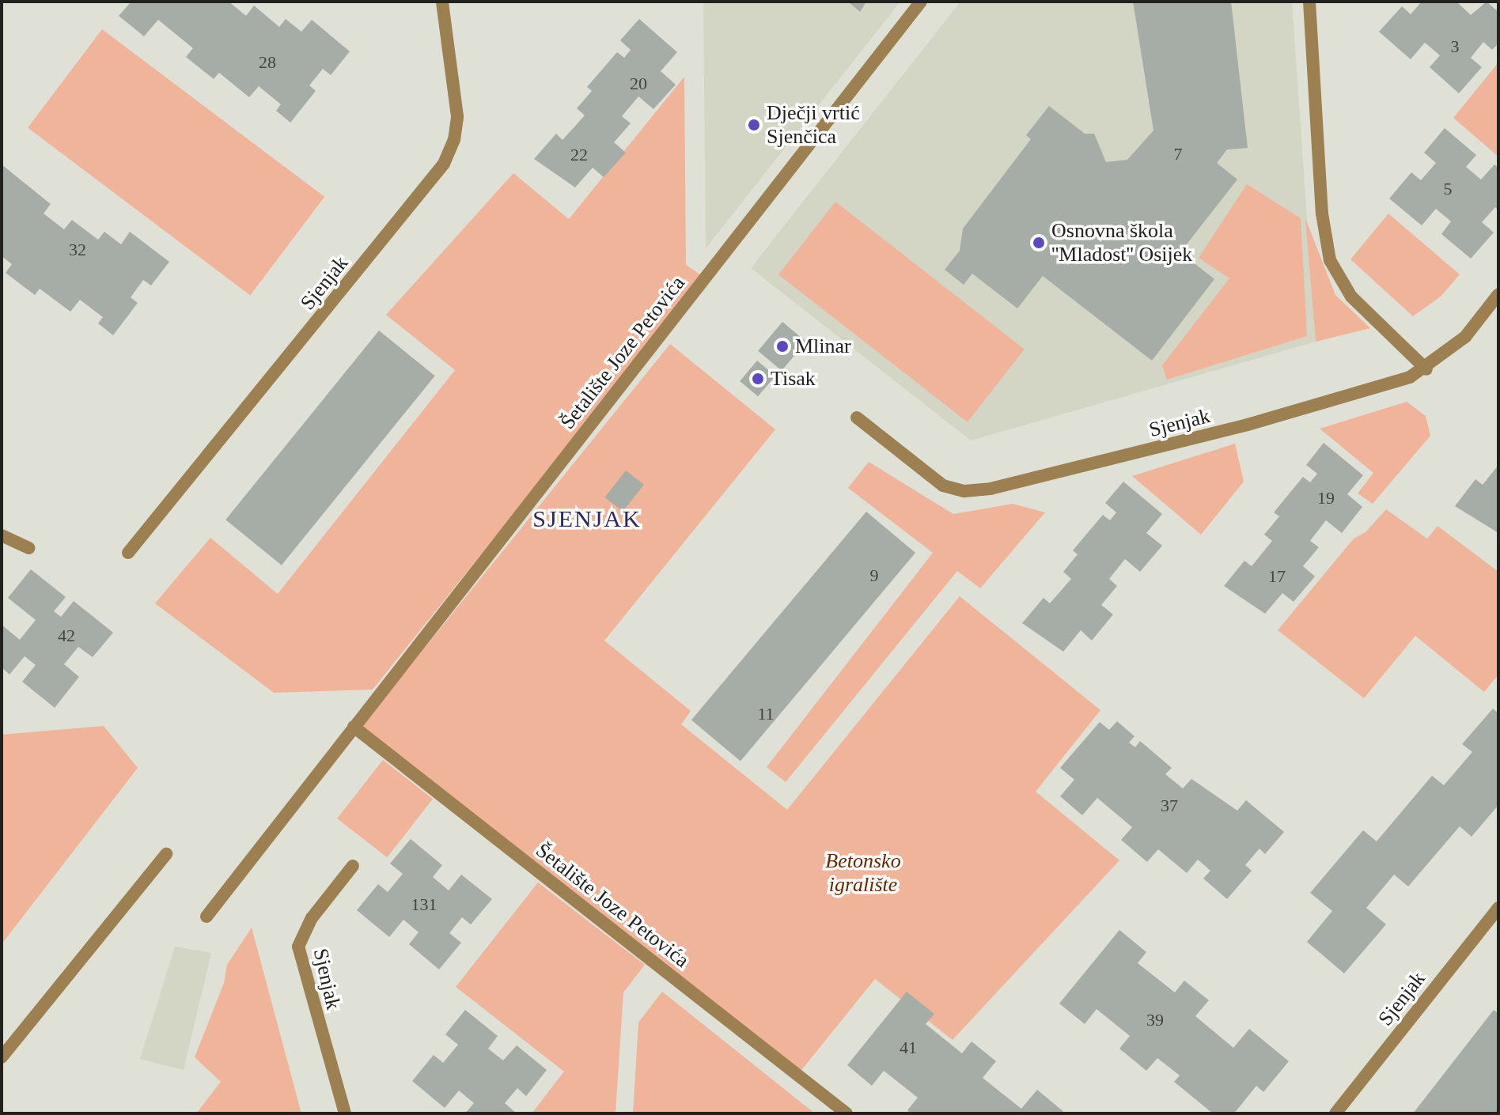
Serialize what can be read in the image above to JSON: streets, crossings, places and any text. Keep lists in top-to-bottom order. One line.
{"streets":{"street":["Sjenjak","Šetalište Joze Petovića"]},"districts":["SJENJAK"],"parks":["Betonsko igralište"],"places":["Dječji vrtić Sjenčica","Osnovna škola ''Mladost'' Osijek","Mlinar","Tisak"],"house_numbers":["3","28","20","7","22","5","32","19","9","17","42","11","37","131","39","41"]}
